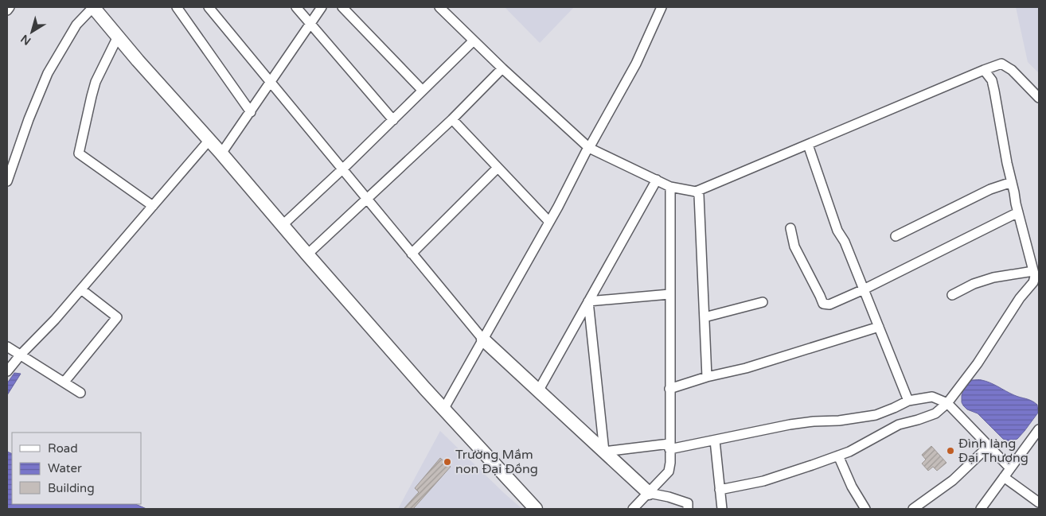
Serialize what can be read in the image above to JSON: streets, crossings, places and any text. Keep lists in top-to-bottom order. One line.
{"places":["Đình làng Đại Thượng","Trường Mầm non Đại Đồng"],"legend":["Road","Water","Building"],"north":"bottom left"}
